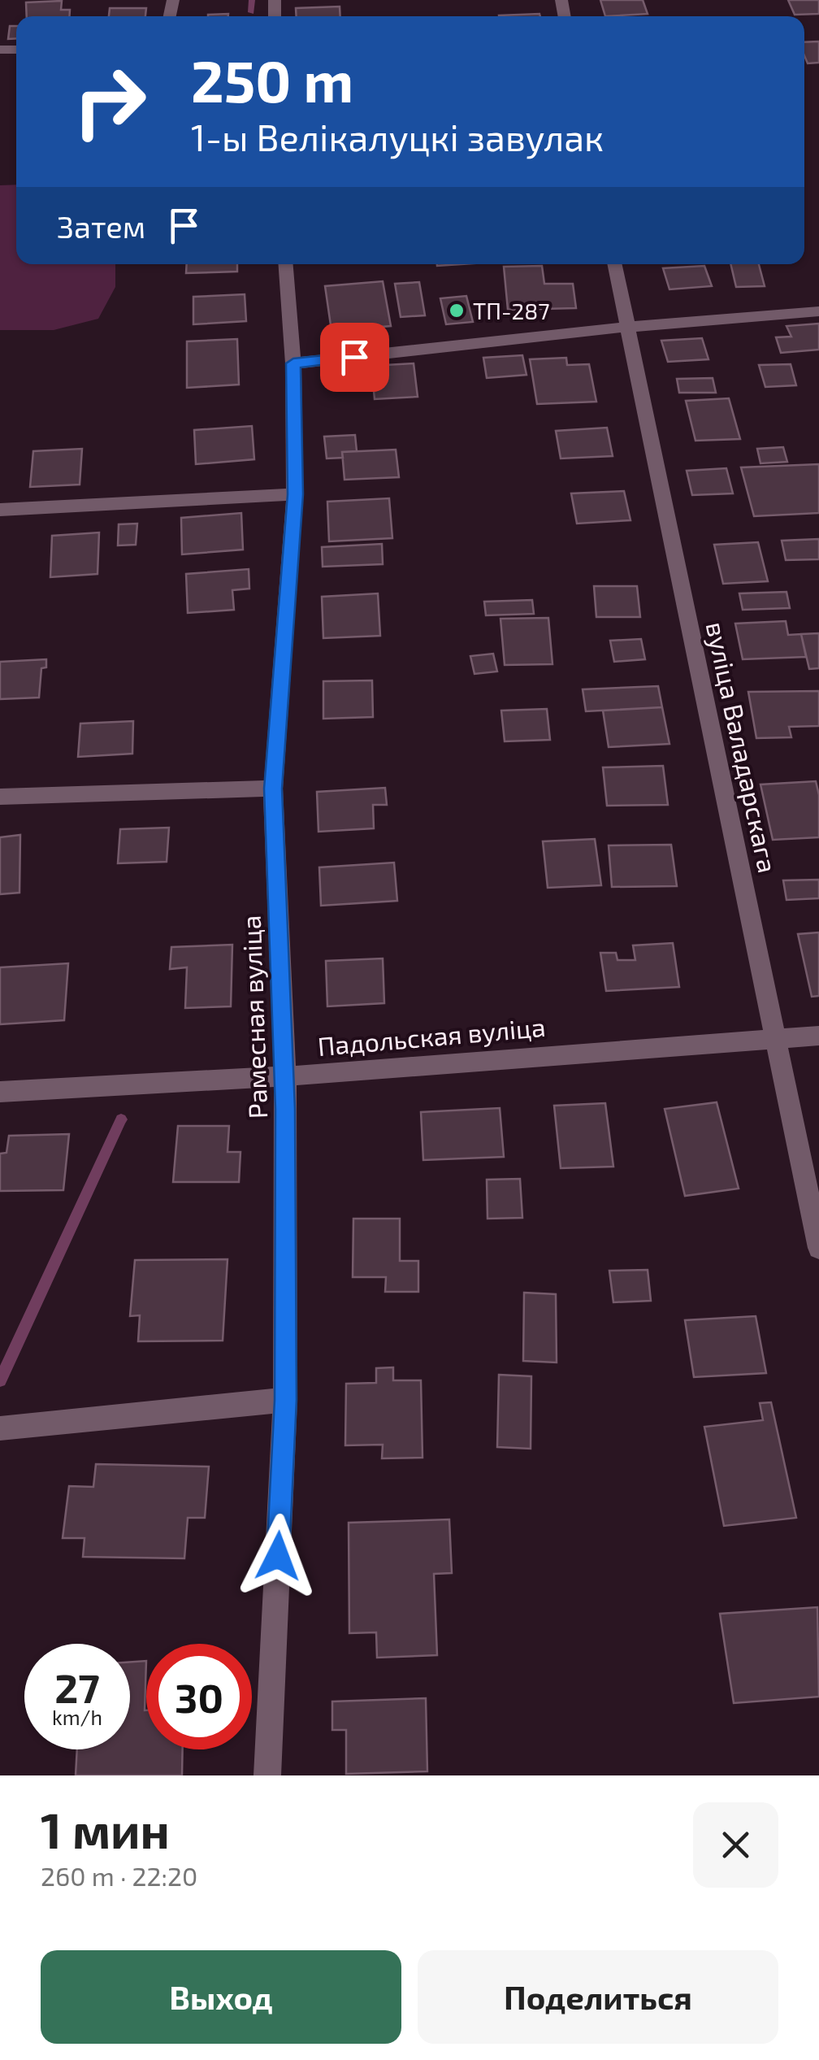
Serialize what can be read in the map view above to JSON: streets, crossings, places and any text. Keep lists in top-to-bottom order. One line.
{"streets":{"street":["вуліца Валадарскага","Рамесная вуліца","Падольская вуліца"]},"crossings":[["вуліца Валадарскага","Падольская вуліца"],["Рамесная вуліца","Падольская вуліца"]],"places":["ТП-287"],"page":{"turn":["250 m","1-ы Велікалуцкі завулак"],"then":"Затем","speed":"27 km/h","limit":"30","heading":["1 мин","260 m · 22:20"],"buttons":["Выход","Поделиться"]}}
